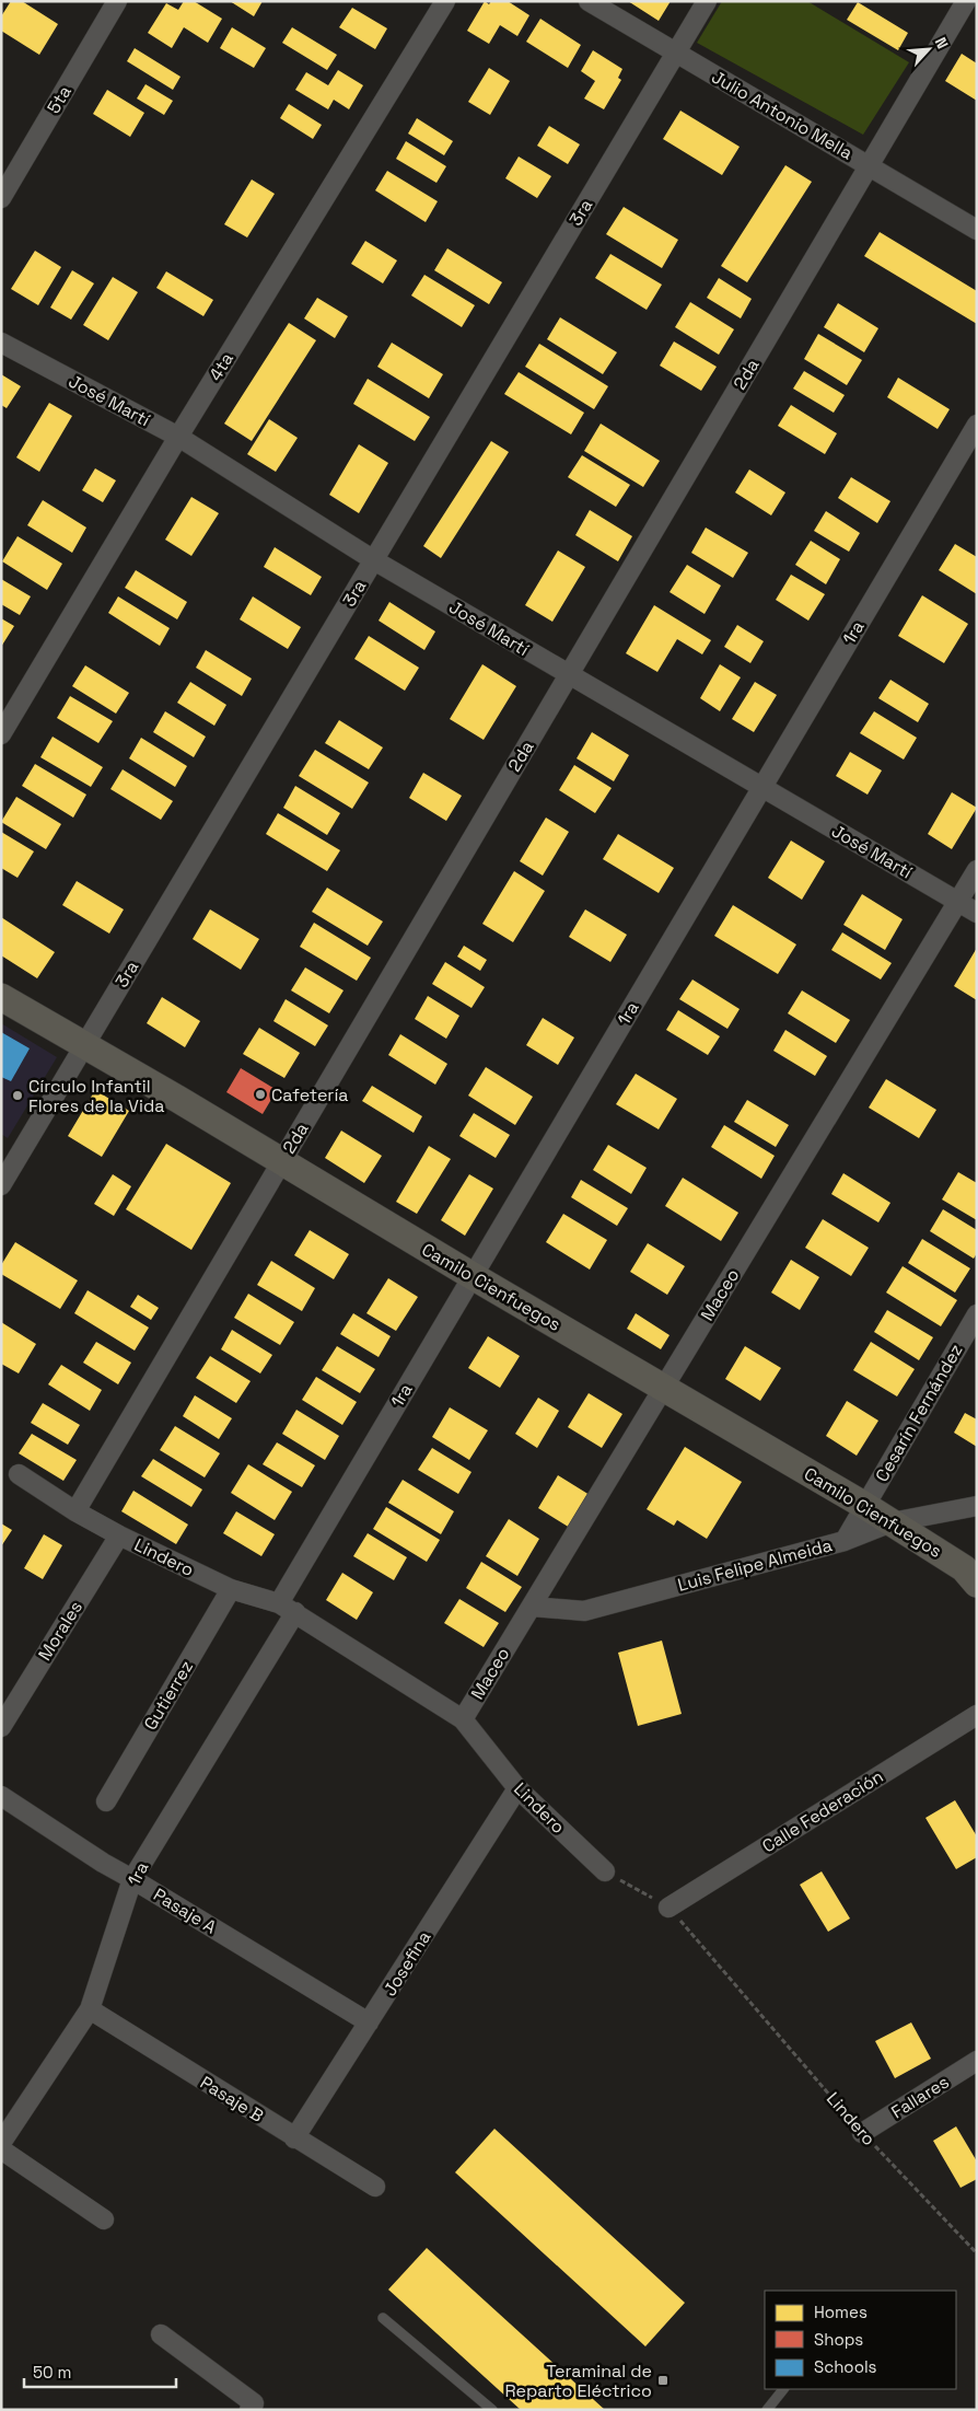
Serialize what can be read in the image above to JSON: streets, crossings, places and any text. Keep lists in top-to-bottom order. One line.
{"streets":{"street":["5ta","Julio Antonio Mella","3ra","4ta","2da","José Martí","1ra","Camilo Cienfuegos","Maceo","Cesarín Fernández","Lindero","Luis Felipe Almeida","Morales","Gutierrez","Calle Federación","Pasaje A","Josefina","Fallares","Pasaje B"]},"crossings":[["Julio Antonio Mella","3ra"],["Julio Antonio Mella","2da"],["3ra","José Martí"],["3ra","Camilo Cienfuegos"],["4ta","José Martí"],["2da","José Martí"],["2da","Camilo Cienfuegos"],["2da","Lindero"],["José Martí","1ra"],["José Martí","Maceo"],["1ra","Camilo Cienfuegos"],["1ra","Lindero"],["1ra","Pasaje A"],["1ra","Pasaje B"],["Camilo Cienfuegos","Maceo"],["Camilo Cienfuegos","Cesarín Fernández"],["Camilo Cienfuegos","Luis Felipe Almeida"],["Maceo","Lindero"],["Maceo","Luis Felipe Almeida"],["Cesarín Fernández","Luis Felipe Almeida"],["Lindero","Morales"],["Lindero","Gutierrez"],["Lindero","Calle Federación"],["Lindero","Josefina"],["Lindero","Fallares"],["Pasaje A","Josefina"],["Josefina","Pasaje B"]],"places":{"other":["Cafetería","Círculo Infantil Flores de la Vida"],"transit":["Teraminal de Reparto Eléctrico"]},"legend":["Homes","Shops","Schools"],"scale_bar":"50 m","north":"top right"}
